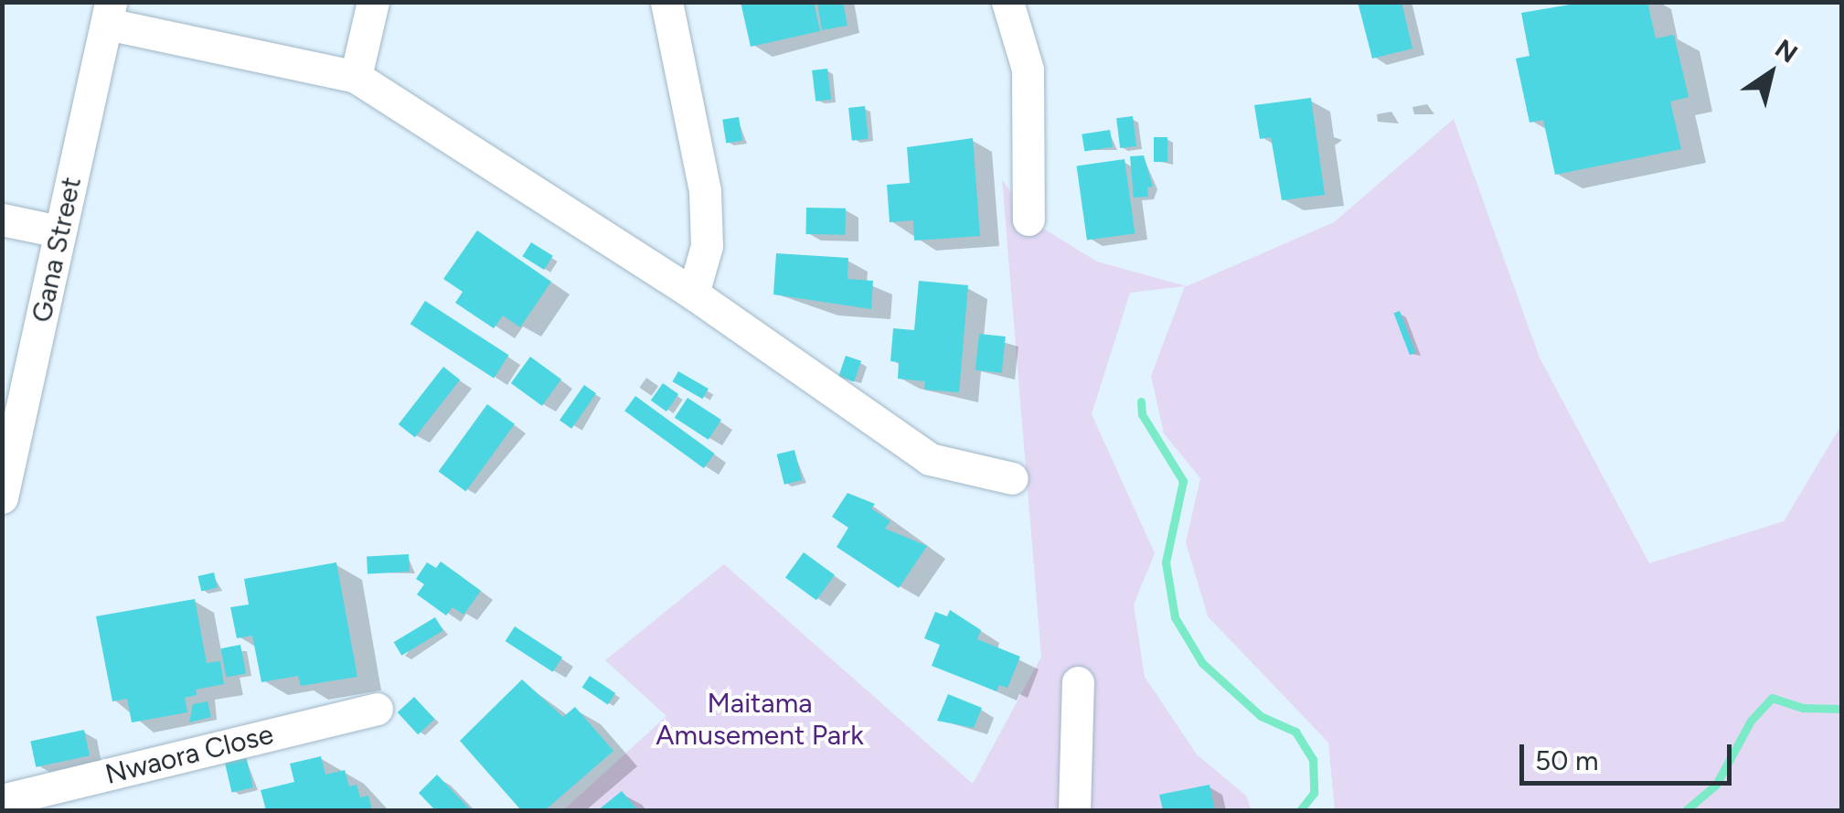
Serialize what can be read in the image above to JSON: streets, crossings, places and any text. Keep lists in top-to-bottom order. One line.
{"streets":{"street":["Gana Street","Nwaora Close"]},"parks":["Maitama Amusement Park"],"scale_bar":"50 m","north":"top right"}
